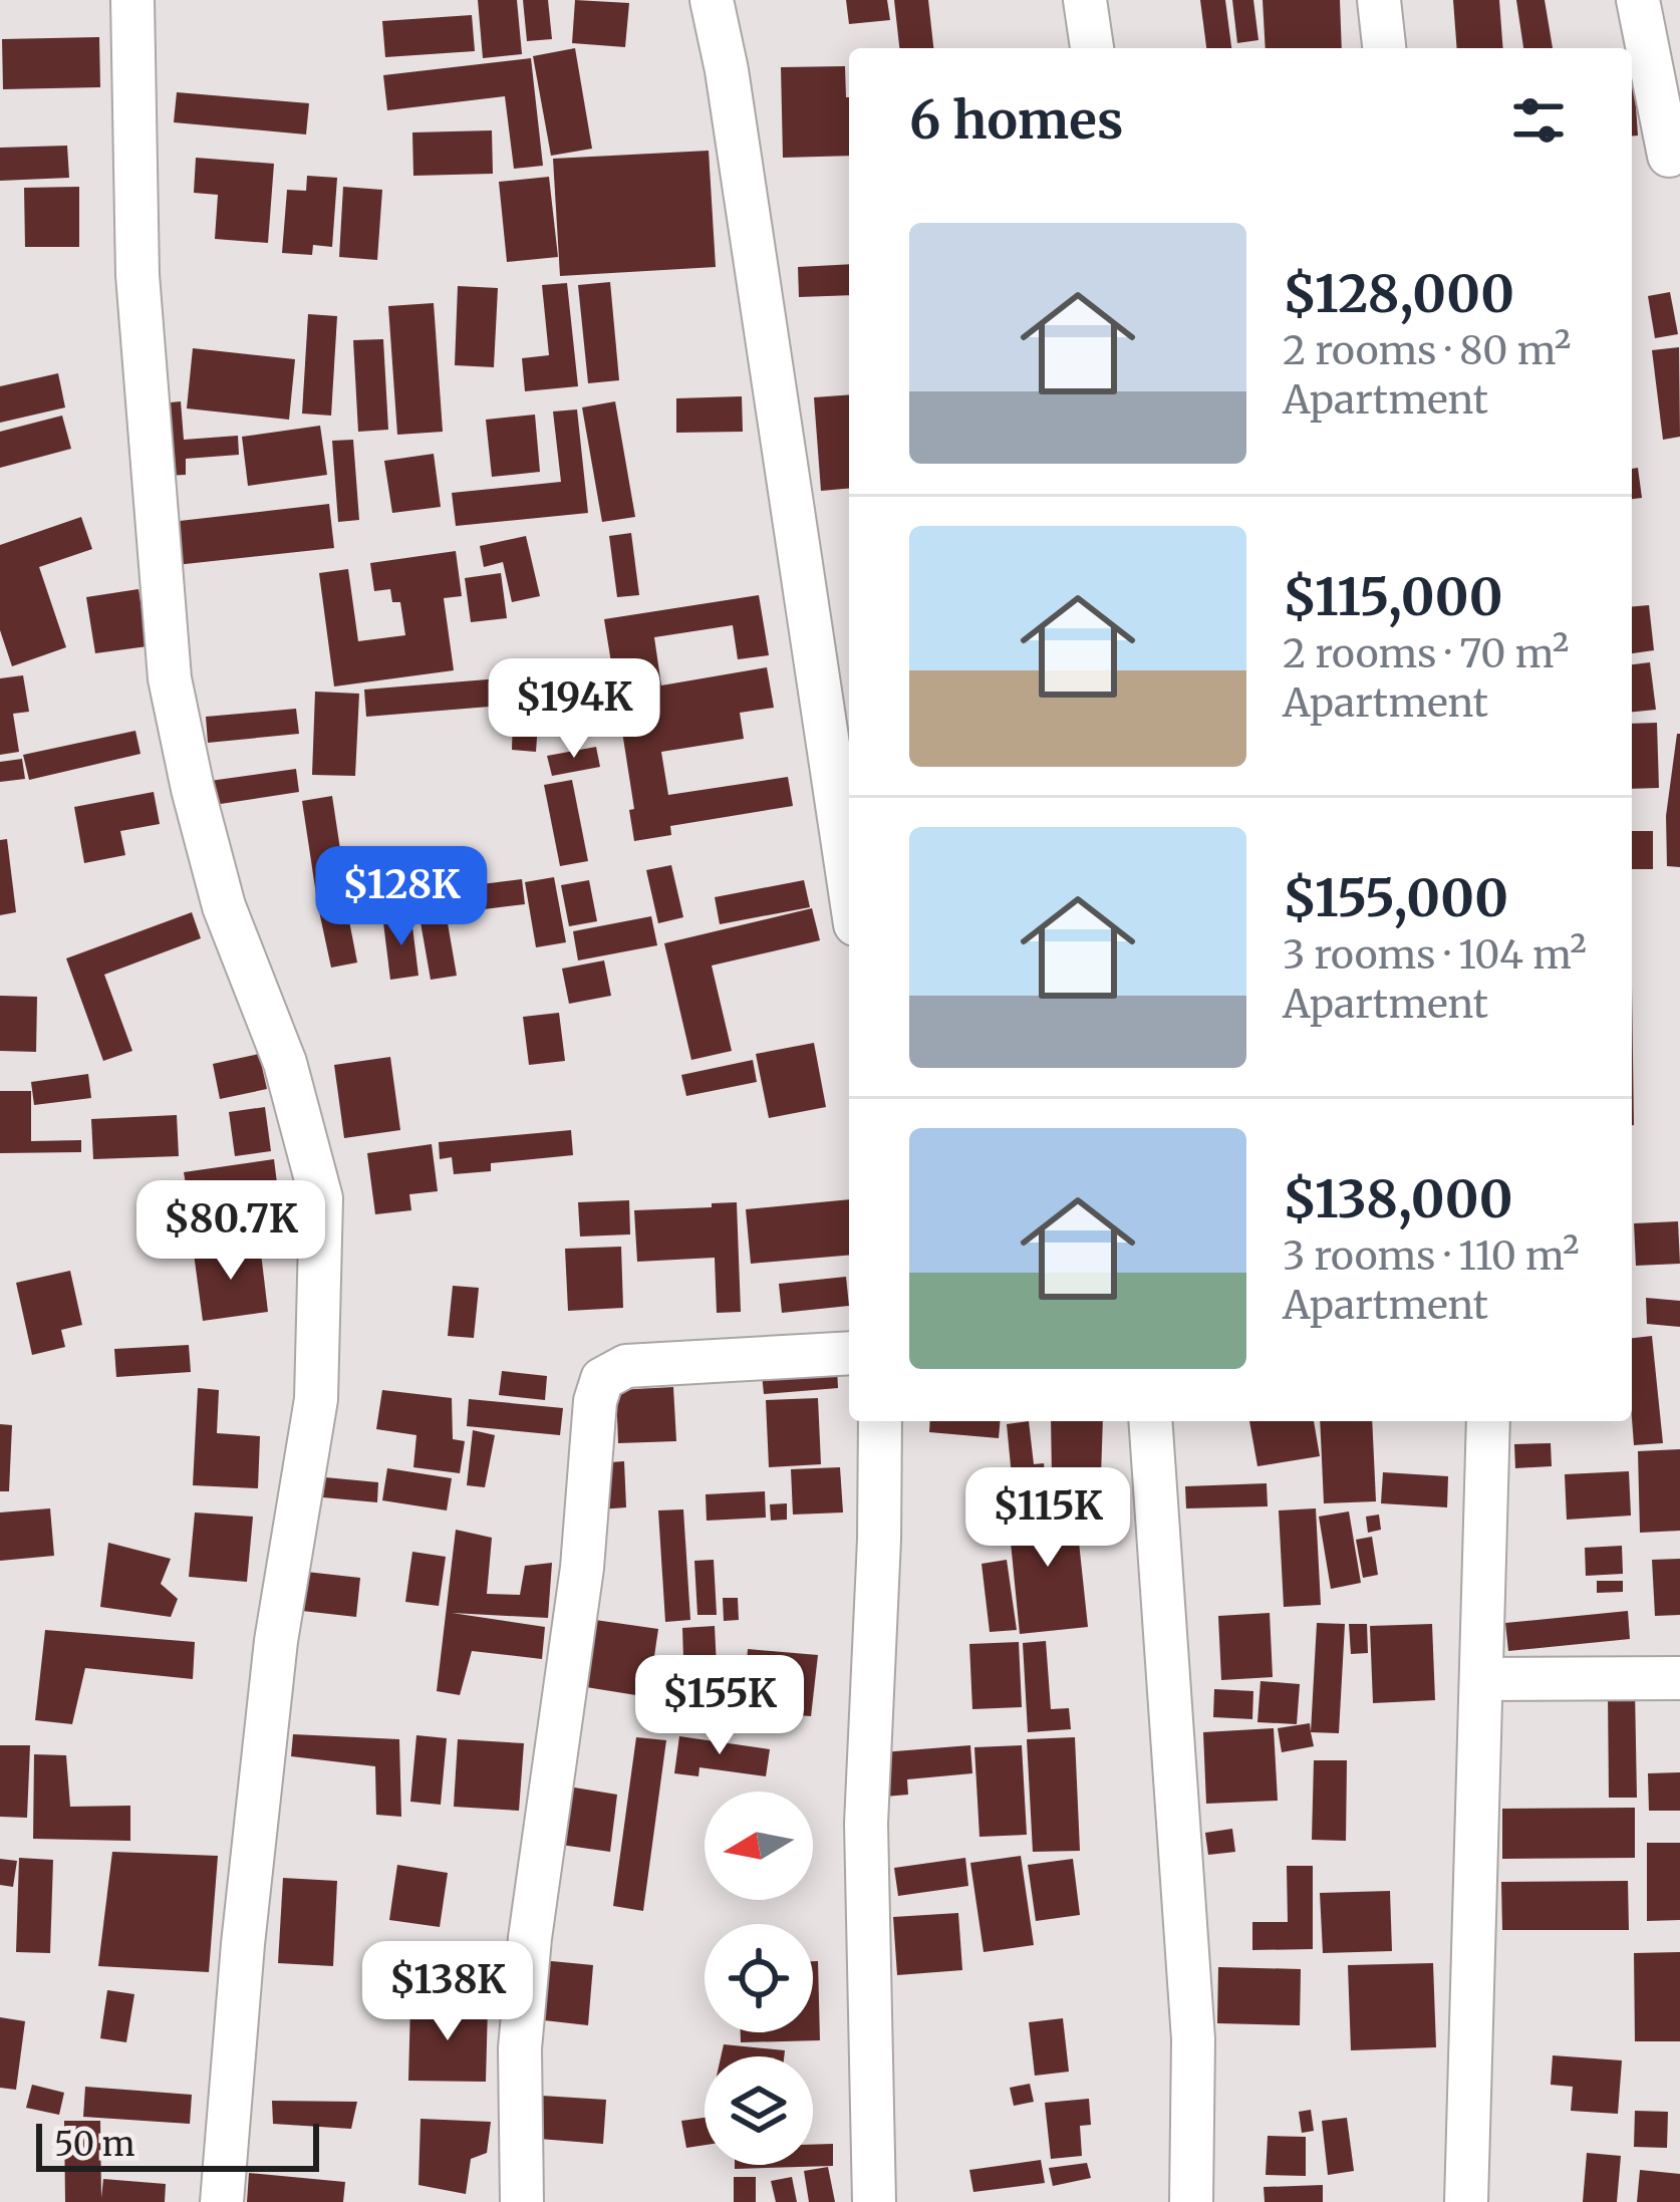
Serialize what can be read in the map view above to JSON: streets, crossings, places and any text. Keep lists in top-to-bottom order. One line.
{"scale_bar":"50 m","north":"left","page":{"heading":"6 homes","list":[{"name":"$128,000","note":"2 rooms · 80 m² · Apartment"},{"name":"$115,000","note":"2 rooms · 70 m² · Apartment"},{"name":"$155,000","note":"3 rooms · 104 m² · Apartment"},{"name":"$138,000","note":"3 rooms · 110 m² · Apartment"}],"price":["$194K","$128K","$80.7K","$115K","$155K","$138K"],"scale":"50 m"}}
